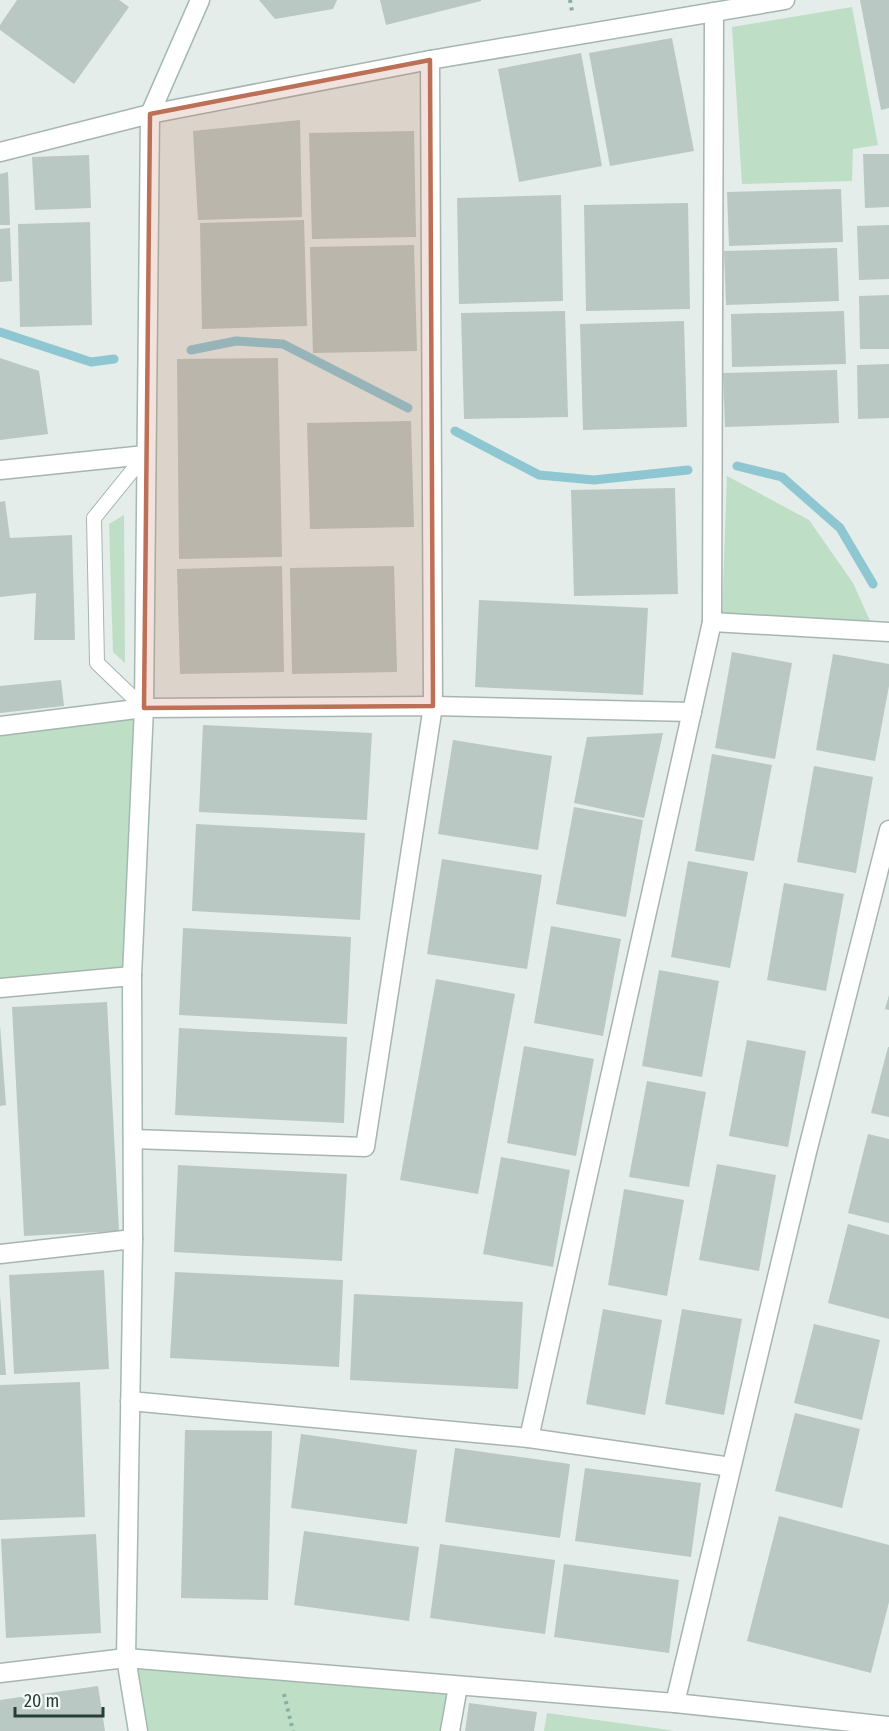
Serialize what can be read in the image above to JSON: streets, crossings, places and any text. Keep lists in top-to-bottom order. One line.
{"scale_bar":"20 m"}
